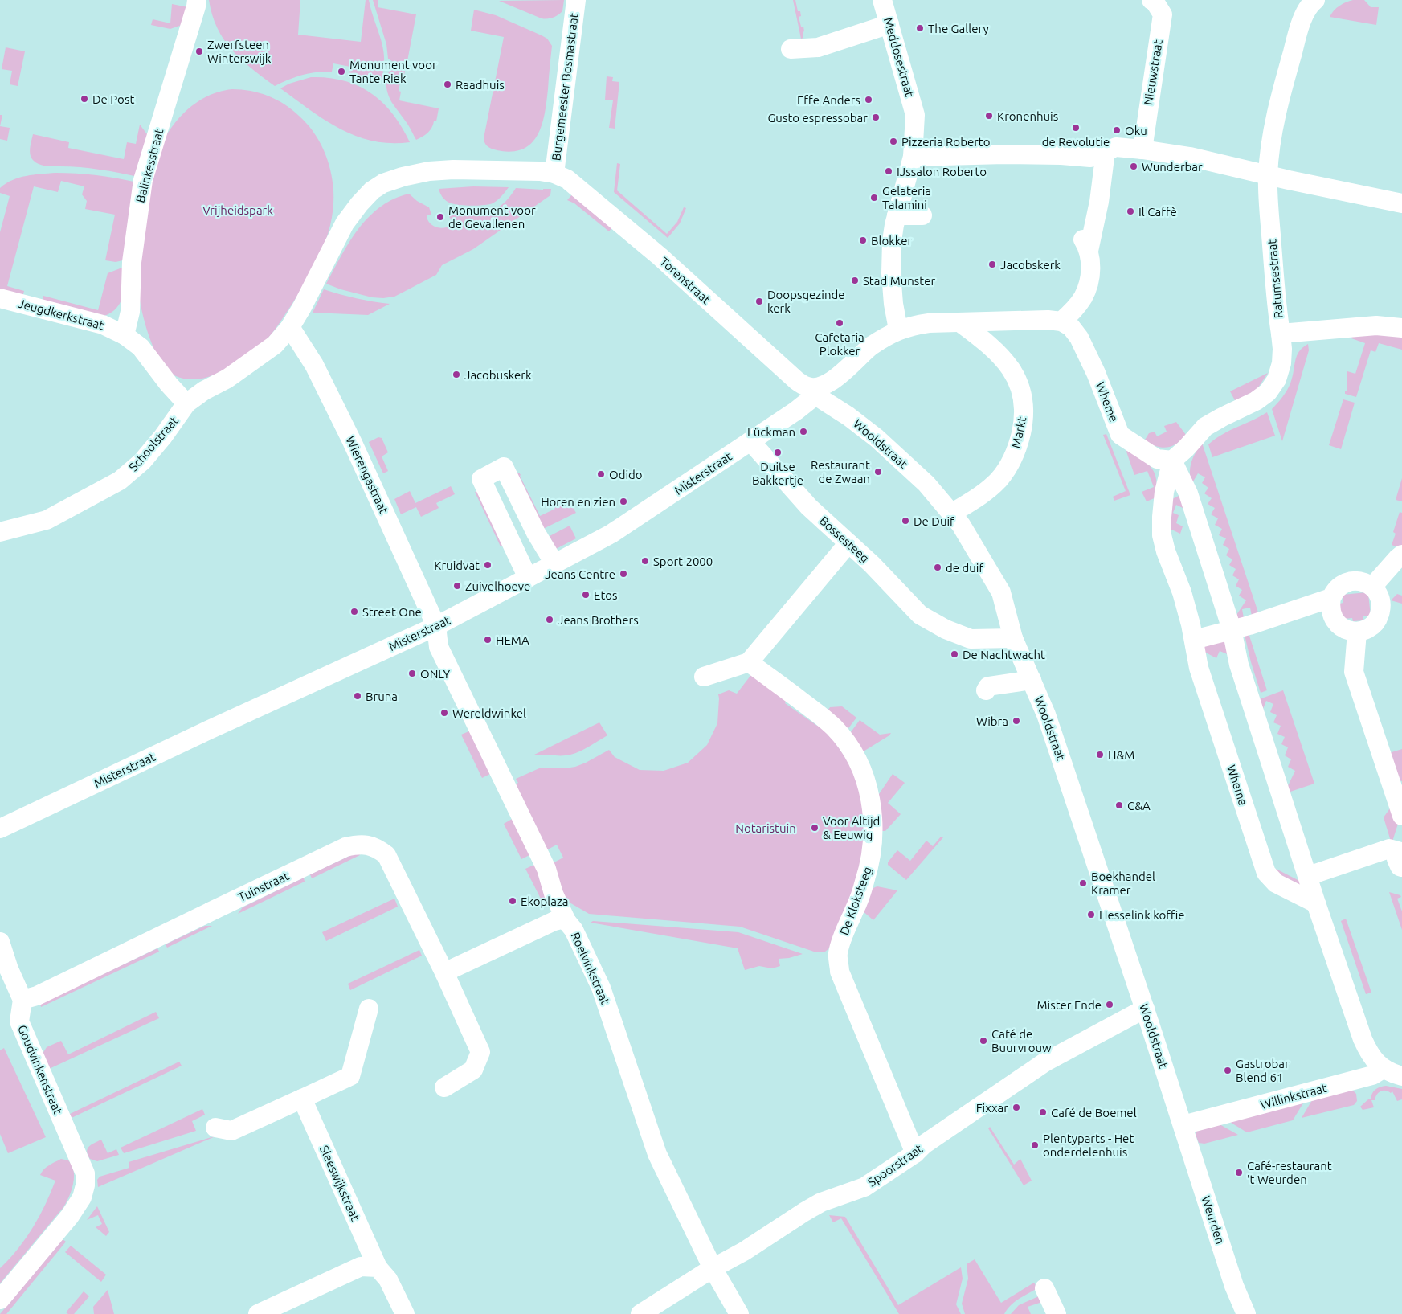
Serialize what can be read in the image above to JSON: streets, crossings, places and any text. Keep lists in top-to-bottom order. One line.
{"streets":{"street":["Meddosestraat","Nieuwstraat","Burgemeester Bosmastraat","Balinkesstraat","Ratumsestraat","Torenstraat","Jeugdkerkstraat","Wheme","Markt","Schoolstraat","Wooldstraat","Misterstraat","Wierengastraat","Bossesteeg","Tuinstraat","De Kloksteeg","Roelvinkstraat","Goudvinkenstraat","Willinkstraat","Spoorstraat","Sleeswijkstraat","Weurden"]},"crossings":[["Burgemeester Bosmastraat","Torenstraat"],["Burgemeester Bosmastraat","Schoolstraat"],["Balinkesstraat","Jeugdkerkstraat"],["Torenstraat","Schoolstraat"],["Torenstraat","Wooldstraat"],["Torenstraat","Misterstraat"],["Jeugdkerkstraat","Schoolstraat"],["Markt","Wooldstraat"],["Schoolstraat","Wierengastraat"],["Wooldstraat","Misterstraat"],["Wooldstraat","Bossesteeg"],["Wooldstraat","Willinkstraat"],["Wooldstraat","Spoorstraat"],["Wooldstraat","Weurden"],["Misterstraat","Wierengastraat"],["Misterstraat","Bossesteeg"],["Misterstraat","Roelvinkstraat"],["Wierengastraat","Roelvinkstraat"],["Tuinstraat","Goudvinkenstraat"],["De Kloksteeg","Spoorstraat"],["Roelvinkstraat","Spoorstraat"],["Willinkstraat","Weurden"]],"parks":["Vrijheidspark","Notaristuin"],"places":["The Gallery","Zwerfsteen Winterswijk","Monument voor Tante Riek","Raadhuis","De Post","Effe Anders","Kronenhuis","Gusto espressobar","de Revolutie","Oku","Pizzeria Roberto","Wunderbar","IJssalon Roberto","Gelateria Talamini","Il Caffè","Monument voor de Gevallenen","Blokker","Jacobskerk","Stad Munster","Doopsgezinde kerk","Cafetaria Plokker","Jacobuskerk","Lückman","Duitse Bakkertje","Restaurant de Zwaan","Odido","Horen en zien","De Duif","Sport 2000","Kruidvat","de duif","Jeans Centre","Zuivelhoeve","Etos","Street One","Jeans Brothers","HEMA","De Nachtwacht","ONLY","Bruna","Wereldwinkel","Wibra","H&M","C&A","Voor Altijd & Eeuwig","Boekhandel Kramer","Ekoplaza","Hesselink koffie","Mister Ende","Café de Buurvrouw","Gastrobar Blend 61","Fixxar","Café de Boemel","Plentyparts - Het onderdelenhuis","Café-restaurant 't Weurden"]}
